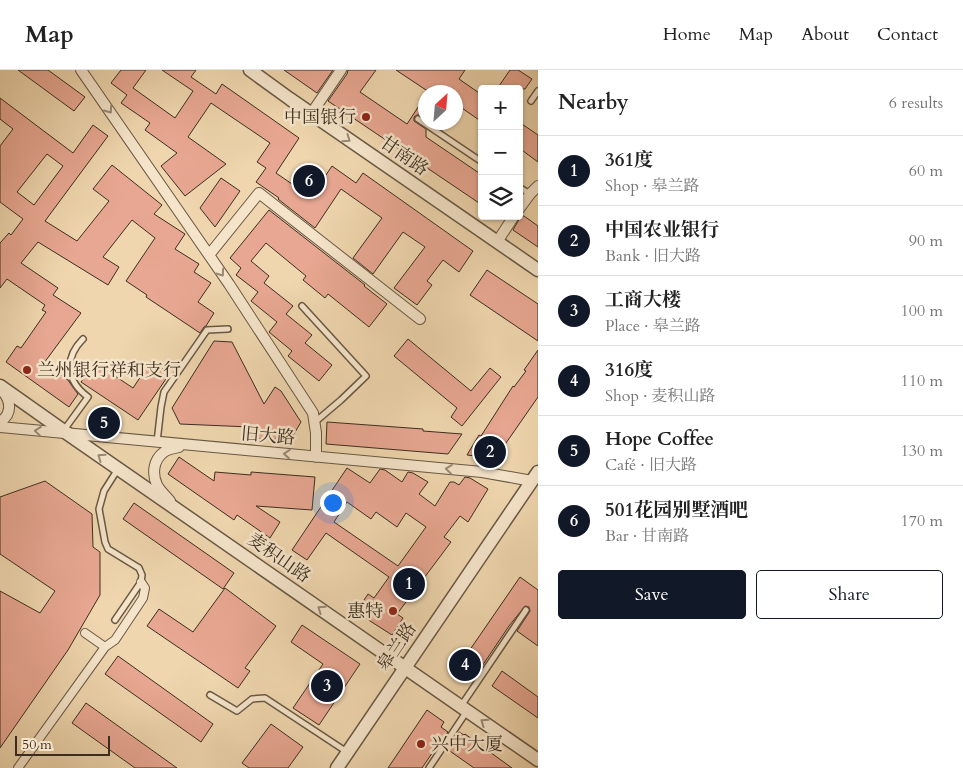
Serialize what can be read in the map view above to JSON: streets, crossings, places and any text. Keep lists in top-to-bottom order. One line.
{"streets":{"street":["甘南路","旧大路","麦积山路","皋兰路"]},"crossings":[["旧大路","麦积山路"],["旧大路","皋兰路"],["麦积山路","皋兰路"]],"one_way":["甘南路","旧大路","麦积山路"],"places":["中国银行","兰州银行祥和支行","惠特","兴中大厦"],"scale_bar":"50 m","north":"top right","page":{"header":"Map","nav":["Home","Map","About","Contact"],"heading":["Nearby","6 results"],"map_buttons":["+","−"],"list":[{"mark":"1","name":"361度","note":"Shop · 皋兰路","value":"60 m"},{"mark":"2","name":"中国农业银行","note":"Bank · 旧大路","value":"90 m"},{"mark":"3","name":"工商大楼","note":"Place · 皋兰路","value":"100 m"},{"mark":"4","name":"316度","note":"Shop · 麦积山路","value":"110 m"},{"mark":"5","name":"Hope Coffee","note":"Café · 旧大路","value":"130 m"},{"mark":"6","name":"501花园别墅酒吧","note":"Bar · 甘南路","value":"170 m"}],"pins":["6","5","2","1","4","3"],"buttons":["Save","Share"],"scale":"50 m"}}
